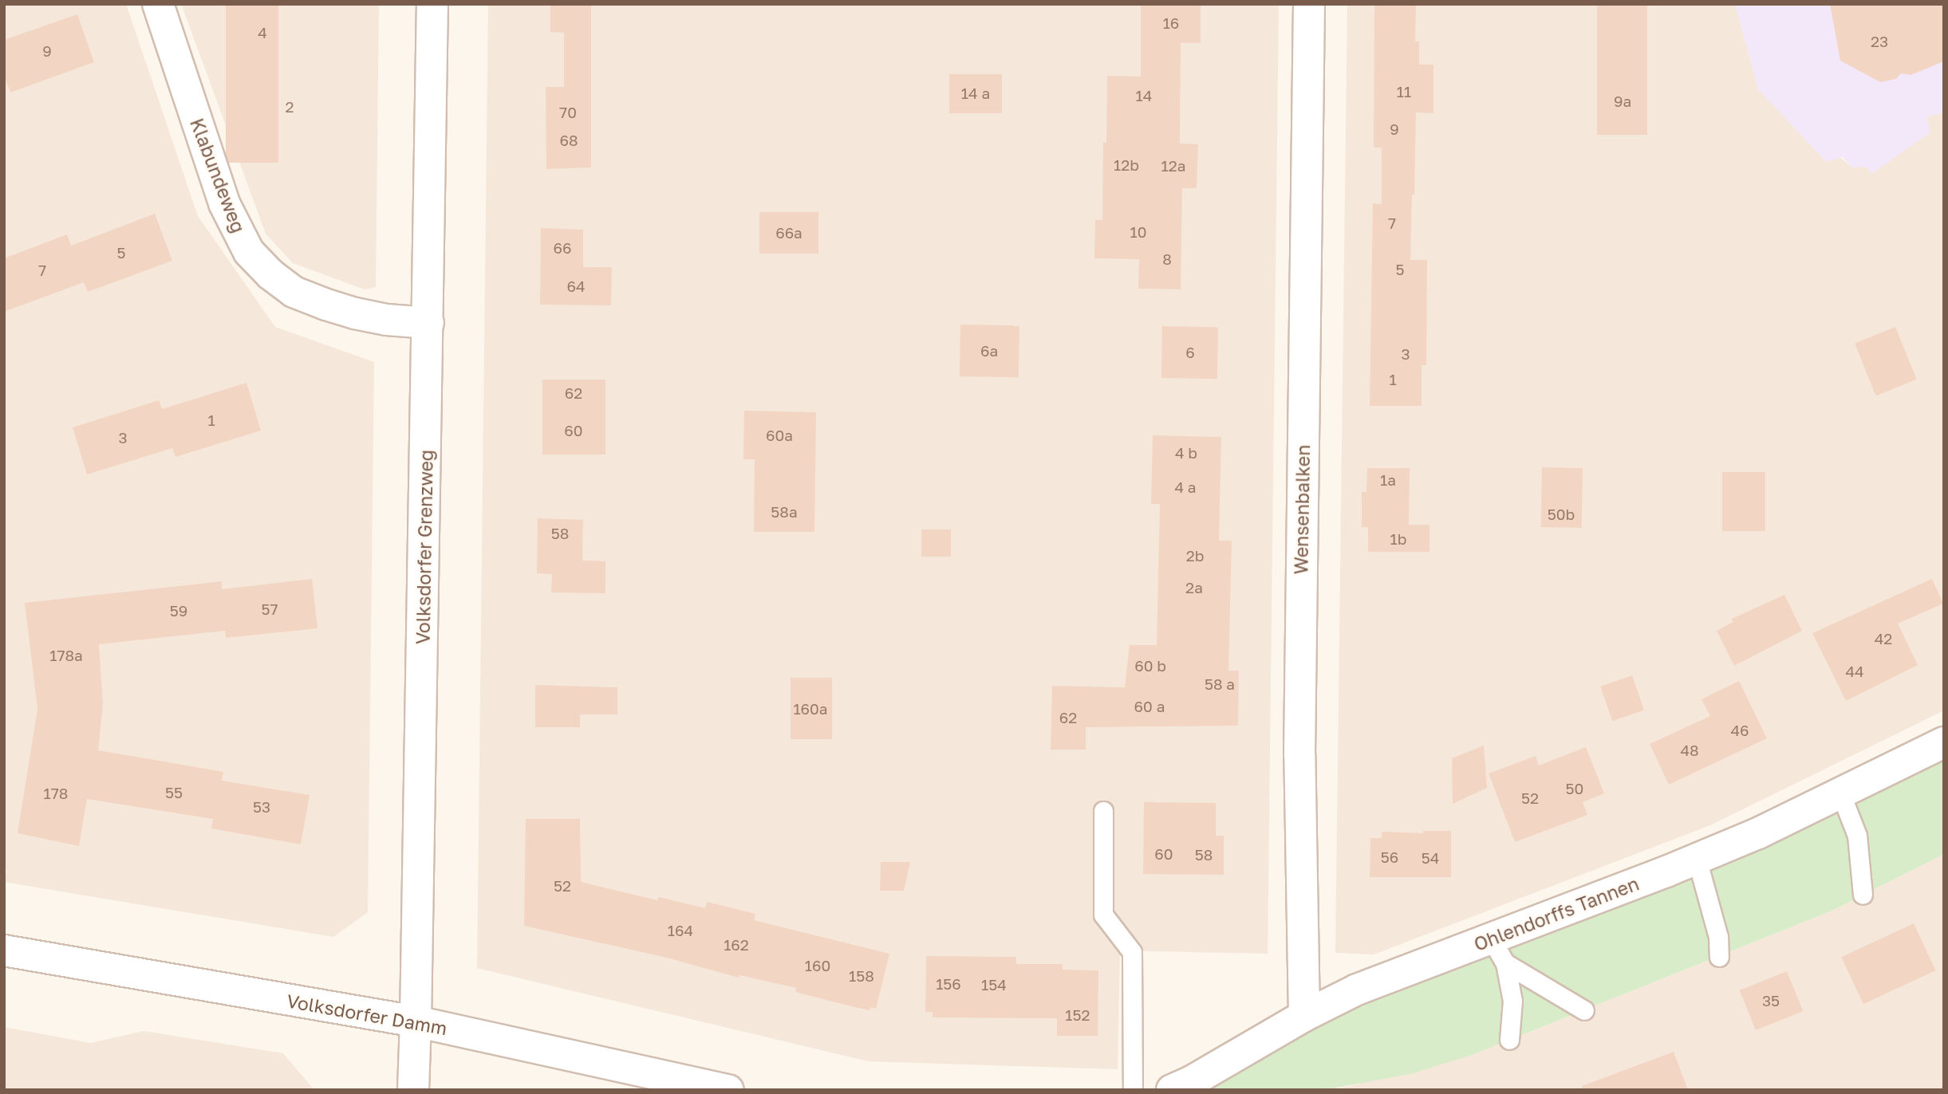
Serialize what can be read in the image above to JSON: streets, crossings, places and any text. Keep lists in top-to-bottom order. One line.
{"streets":{"street":["Klabundeweg","Wensenbalken","Volksdorfer Grenzweg","Ohlendorffs Tannen","Volksdorfer Damm"]},"crossings":[["Klabundeweg","Volksdorfer Grenzweg"],["Wensenbalken","Ohlendorffs Tannen"],["Volksdorfer Grenzweg","Volksdorfer Damm"]],"house_numbers":["16","4","23","9","11","14 a","14","9a","2","70","9","68","12b","12a","7","10","66a","66","5","8","5","7","64","6a","6","3","1","62","1","60","60a","3","4 b","1a","4 a","58a","50b","58","1b","2b","2a","57","59","42","178a","60 b","44","58 a","60 a","160a","62","46","48","50","55","178","52","53","60","58","56","54","52","164","162","160","158","156","154","35","152"]}
